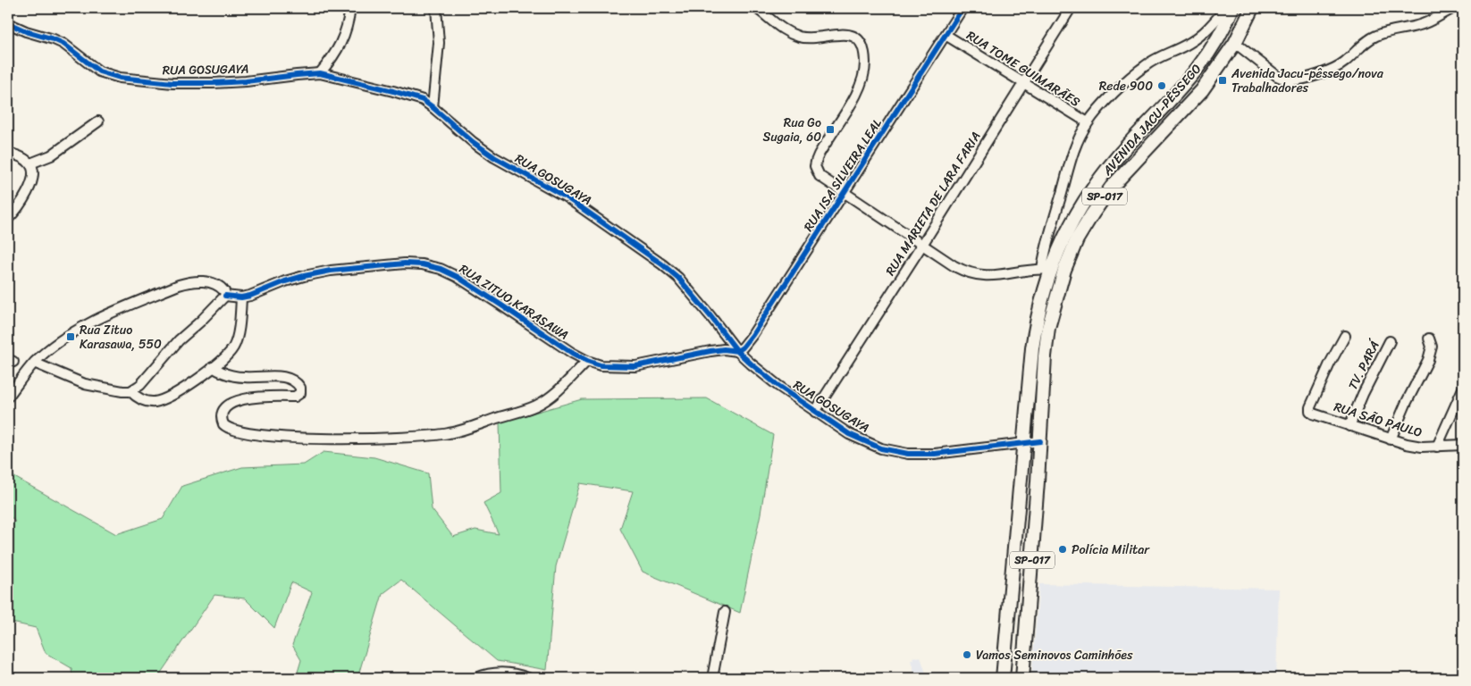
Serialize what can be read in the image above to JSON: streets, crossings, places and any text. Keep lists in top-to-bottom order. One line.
{"streets":{"highway":["AVENIDA JACU-PÊSSEGO","SP-017"],"street":["RUA TOME GUIMARÃES","RUA GOSUGAYA","RUA ISA SILVEIRA LEAL","RUA MARIETA DE LARA FARIA","RUA ZITUO KARASAWA","TV. PARÁ","RUA SÃO PAULO"]},"crossings":[["RUA TOME GUIMARÃES","RUA ISA SILVEIRA LEAL"],["RUA TOME GUIMARÃES","RUA MARIETA DE LARA FARIA"],["RUA GOSUGAYA","AVENIDA JACU-PÊSSEGO"],["RUA GOSUGAYA","RUA ISA SILVEIRA LEAL"],["RUA GOSUGAYA","RUA MARIETA DE LARA FARIA"],["RUA GOSUGAYA","RUA ZITUO KARASAWA"],["RUA ISA SILVEIRA LEAL","RUA ZITUO KARASAWA"],["TV. PARÁ","RUA SÃO PAULO"]],"places":{"transit":["Avenida Jacu-pêssego/nova Trabalhadores","Rua Go Sugaia, 60","Rua Zituo Karasawa, 550"],"other":["Rede 900","Polícia Militar","Vamos Seminovos Caminhões"]}}
